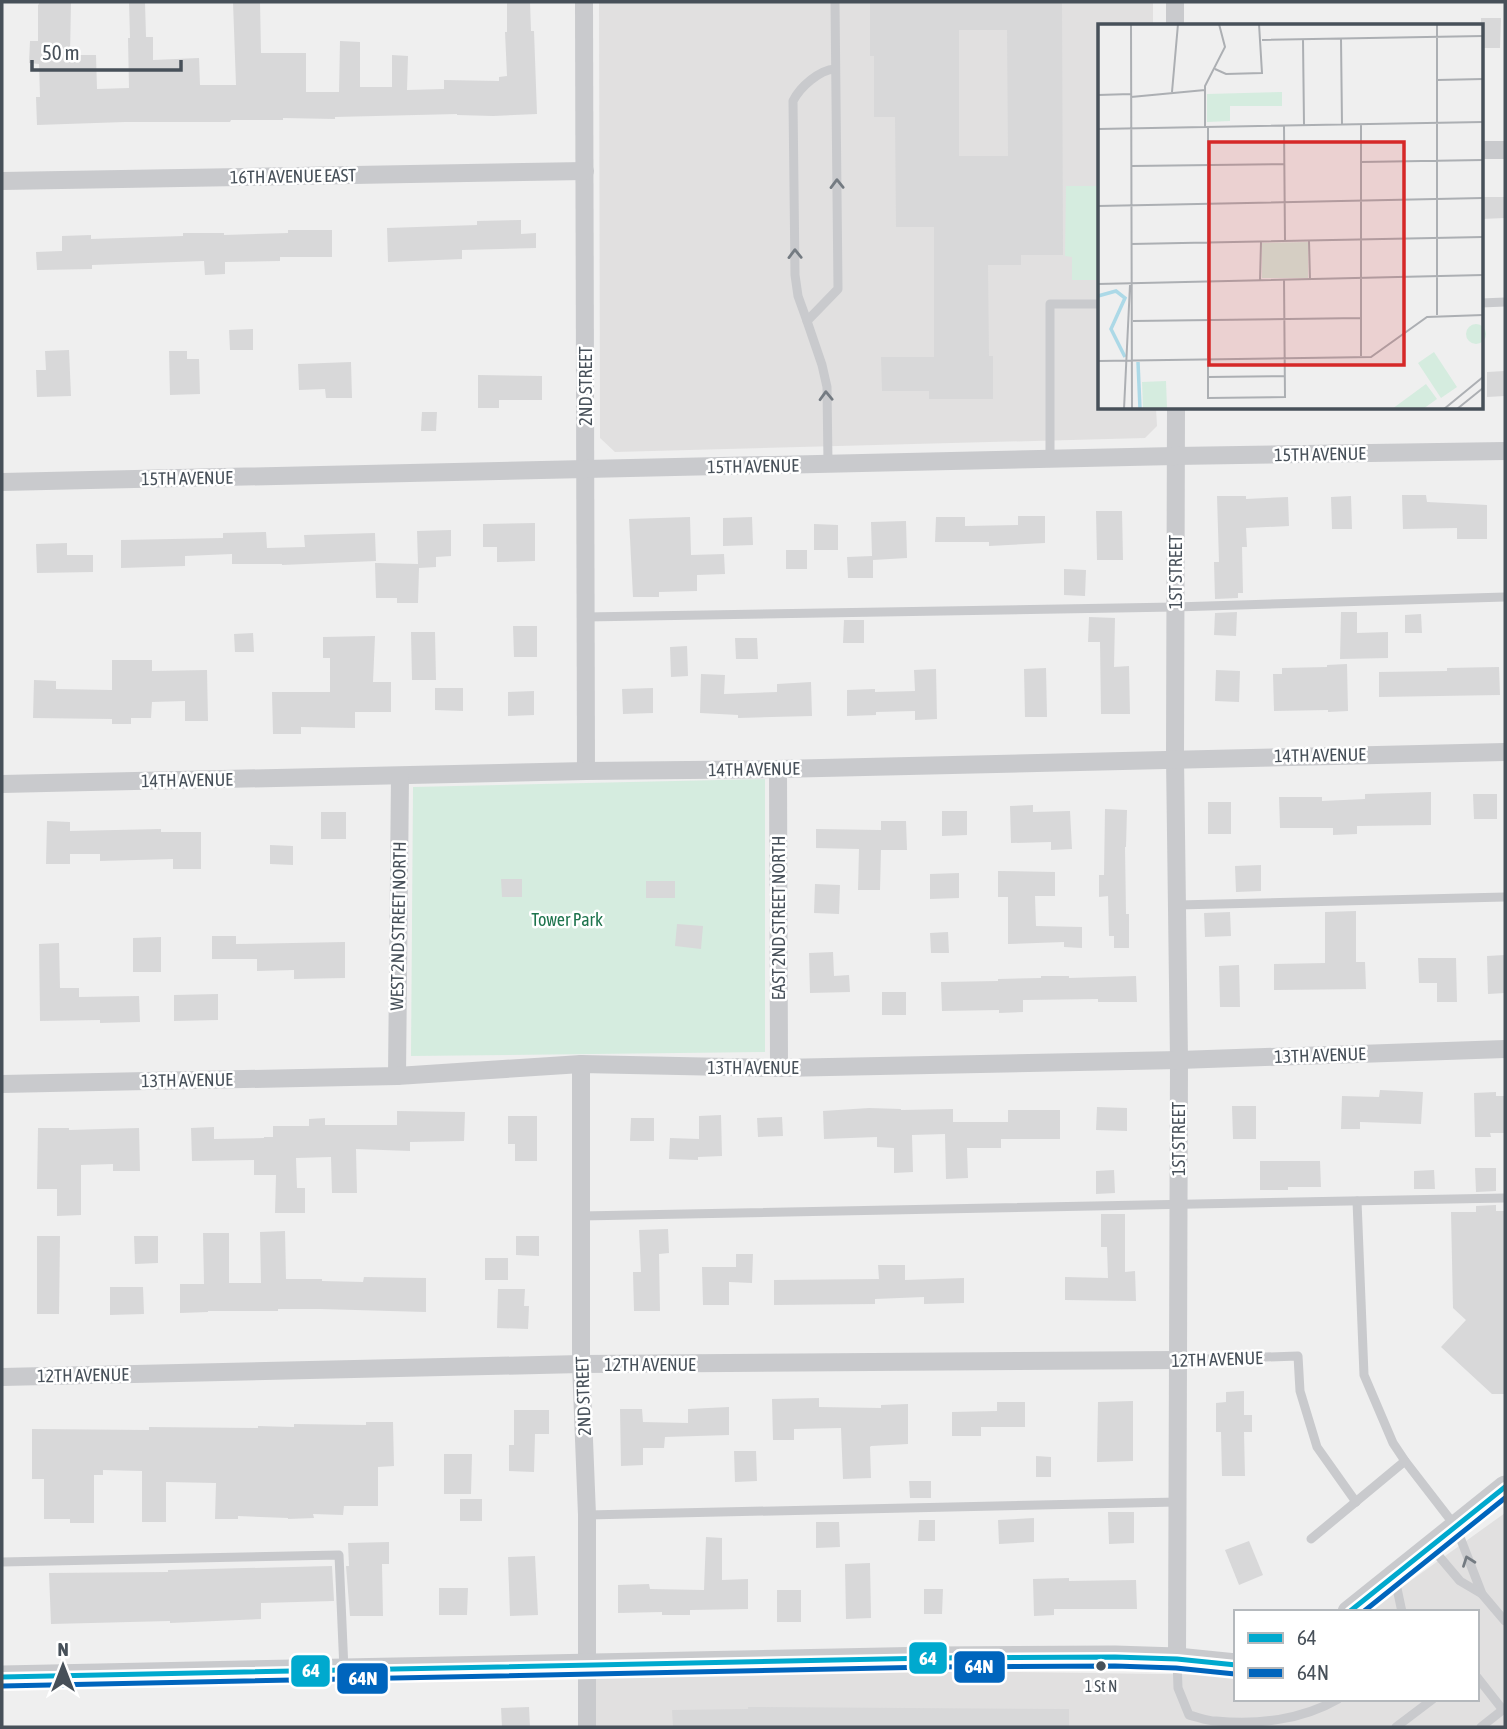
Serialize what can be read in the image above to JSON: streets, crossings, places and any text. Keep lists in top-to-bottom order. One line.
{"streets":{"street":["16TH AVENUE EAST","2ND STREET","15TH AVENUE","1ST STREET","14TH AVENUE","EAST 2ND STREET NORTH","WEST 2ND STREET NORTH","13TH AVENUE","12TH AVENUE"]},"crossings":[["16TH AVENUE EAST","2ND STREET"],["2ND STREET","15TH AVENUE"],["2ND STREET","14TH AVENUE"],["2ND STREET","13TH AVENUE"],["2ND STREET","12TH AVENUE"],["15TH AVENUE","1ST STREET"],["1ST STREET","14TH AVENUE"],["1ST STREET","13TH AVENUE"],["1ST STREET","12TH AVENUE"],["14TH AVENUE","EAST 2ND STREET NORTH"],["14TH AVENUE","WEST 2ND STREET NORTH"],["EAST 2ND STREET NORTH","13TH AVENUE"],["WEST 2ND STREET NORTH","13TH AVENUE"]],"parks":["Tower Park"],"places":["1 St N"],"lines":["transit line 64","transit line 64N"],"legend":["64","64N"],"scale_bar":"50 m","north":"top"}
